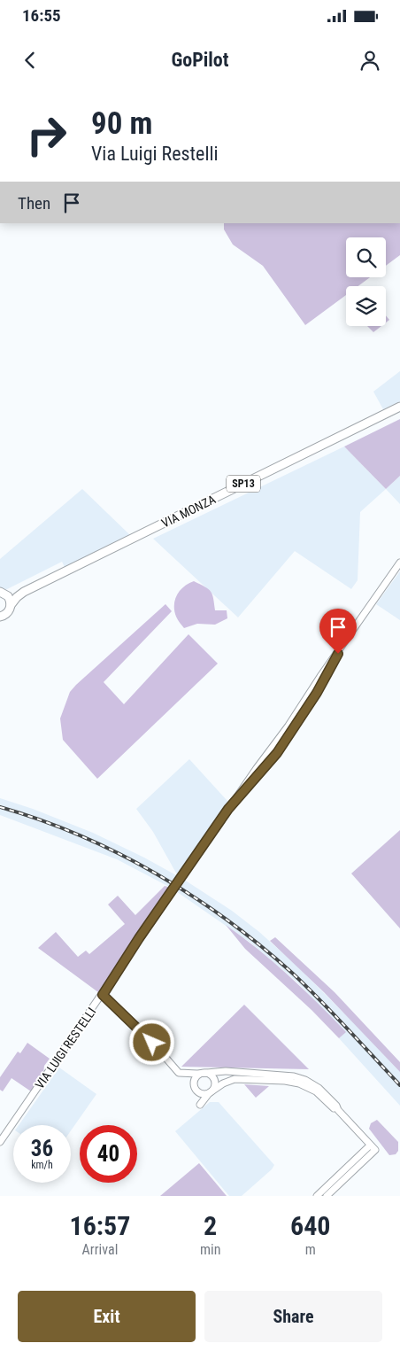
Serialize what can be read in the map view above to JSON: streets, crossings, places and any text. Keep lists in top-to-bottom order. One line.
{"streets":{"main road":["SP13","VIA MONZA"],"street":["VIA LUIGI RESTELLI"]},"page":{"status":"16:55","header":"GoPilot","turn":["90 m","Via Luigi Restelli"],"then":"Then","speed":"36 km/h","limit":"40","eta":["16:57","Arrival","2","min","640","m"],"buttons":["Exit","Share"]}}
